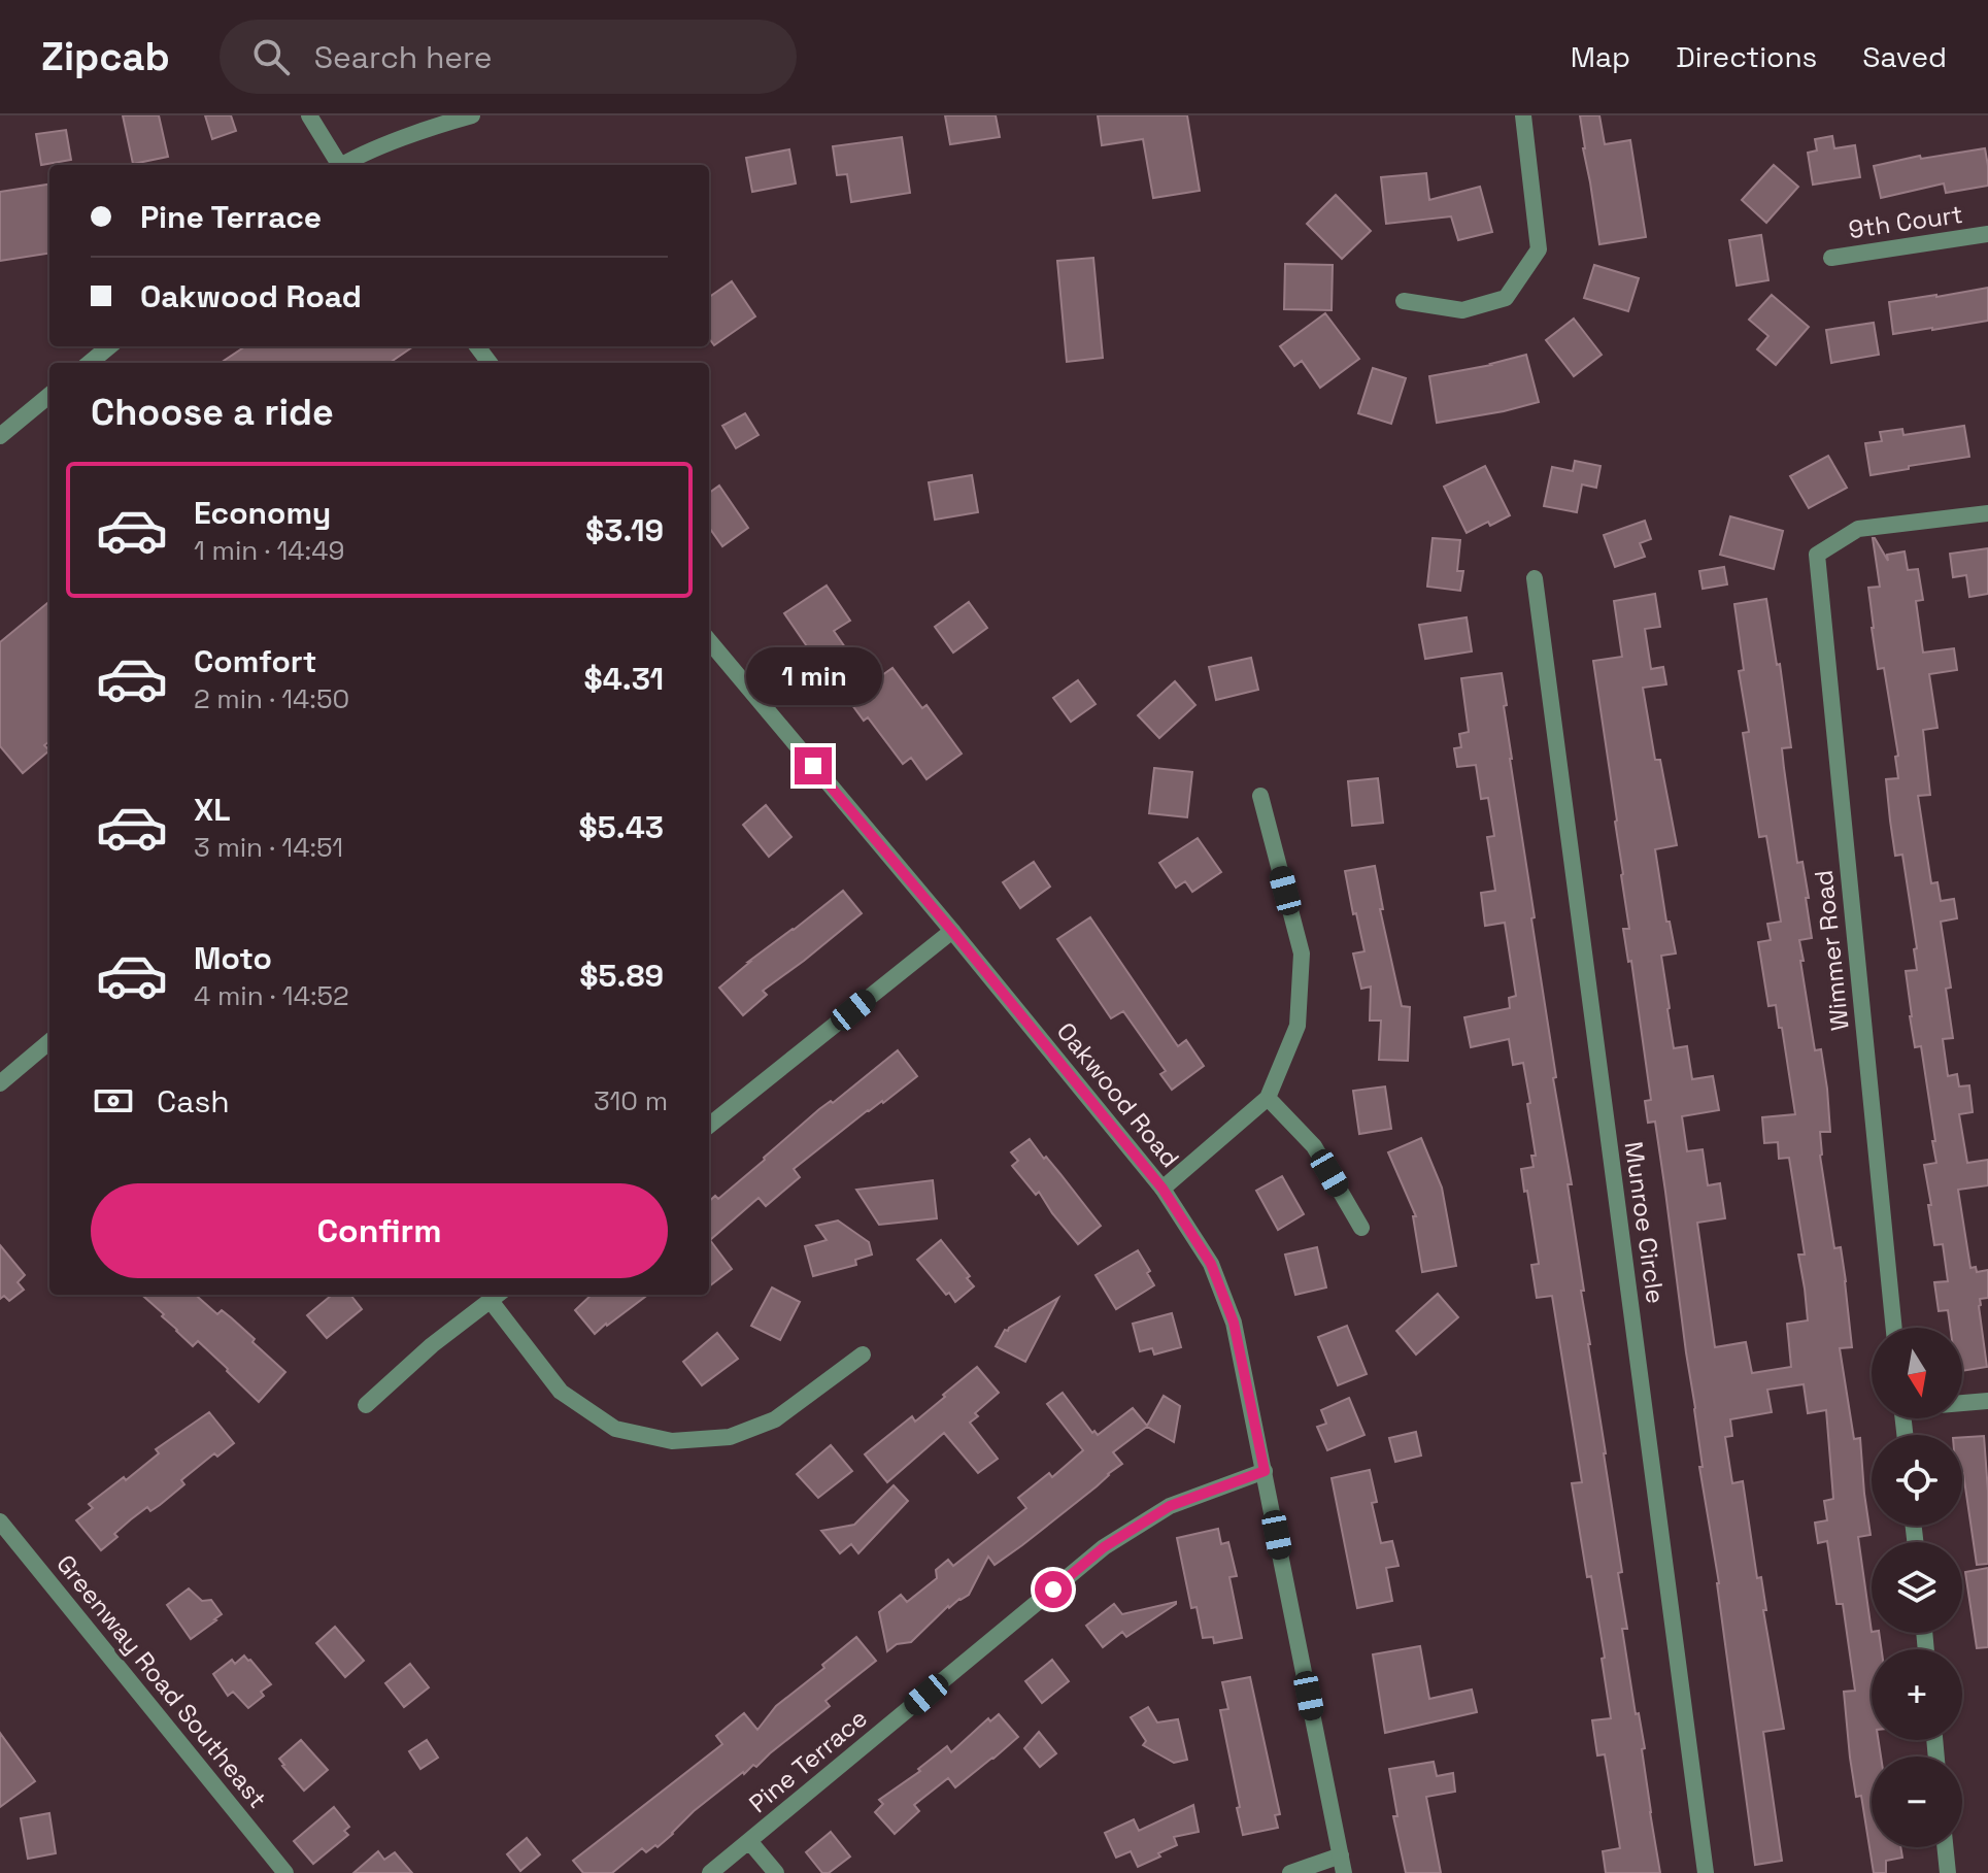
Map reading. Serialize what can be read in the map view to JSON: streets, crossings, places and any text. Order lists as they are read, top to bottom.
{
  "streets": {
    "street": [
      "9th Court",
      "Wimmer Road",
      "Oakwood Road",
      "Munroe Circle",
      "Greenway Road Southeast",
      "Pine Terrace"
    ]
  },
  "crossings": [
    ["Oakwood Road", "Pine Terrace"]
  ],
  "north": "bottom",
  "page": {
    "header": "Zipcab",
    "search": "Search here",
    "nav": ["Map", "Directions", "Saved"],
    "banner": ["Pine Terrace", "Oakwood Road"],
    "heading": "Choose a ride",
    "list": [
      {
        "name": "Economy",
        "note": "1 min · 14:49",
        "value": "$3.19"
      },
      {
        "name": "Comfort",
        "note": "2 min · 14:50",
        "value": "$4.31"
      },
      {
        "name": "XL",
        "note": "3 min · 14:51",
        "value": "$5.43"
      },
      {
        "name": "Moto",
        "note": "4 min · 14:52",
        "value": "$5.89"
      }
    ],
    "bubble": "1 min",
    "pay": ["Cash", "310 m"],
    "buttons": "Confirm",
    "map_buttons": ["+", "−"]
  }
}
